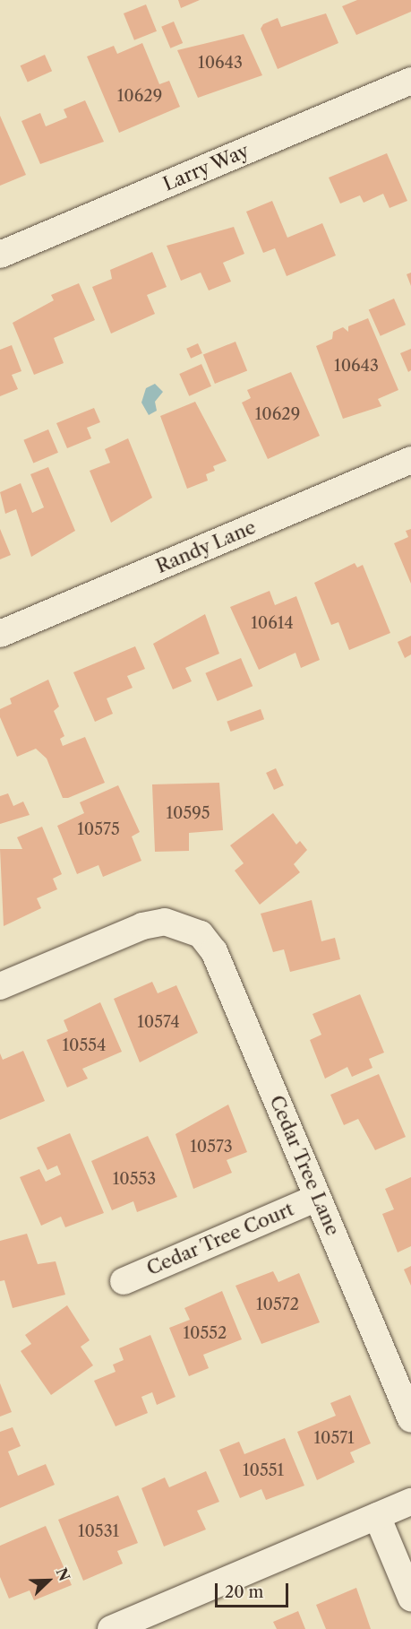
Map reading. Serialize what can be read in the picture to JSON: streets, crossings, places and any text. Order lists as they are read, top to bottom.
{
  "streets": {
    "street": [
      "Larry Way",
      "Randy Lane",
      "Cedar Tree Lane",
      "Cedar Tree Court"
    ]
  },
  "crossings": [
    ["Cedar Tree Lane", "Cedar Tree Court"]
  ],
  "house_numbers": [
    "10643",
    "10629",
    "10643",
    "10629",
    "10614",
    "10595",
    "10575",
    "10574",
    "10554",
    "10573",
    "10553",
    "10572",
    "10552",
    "10571",
    "10551",
    "10531"
  ],
  "scale_bar": "20 m",
  "north": "top right"
}
